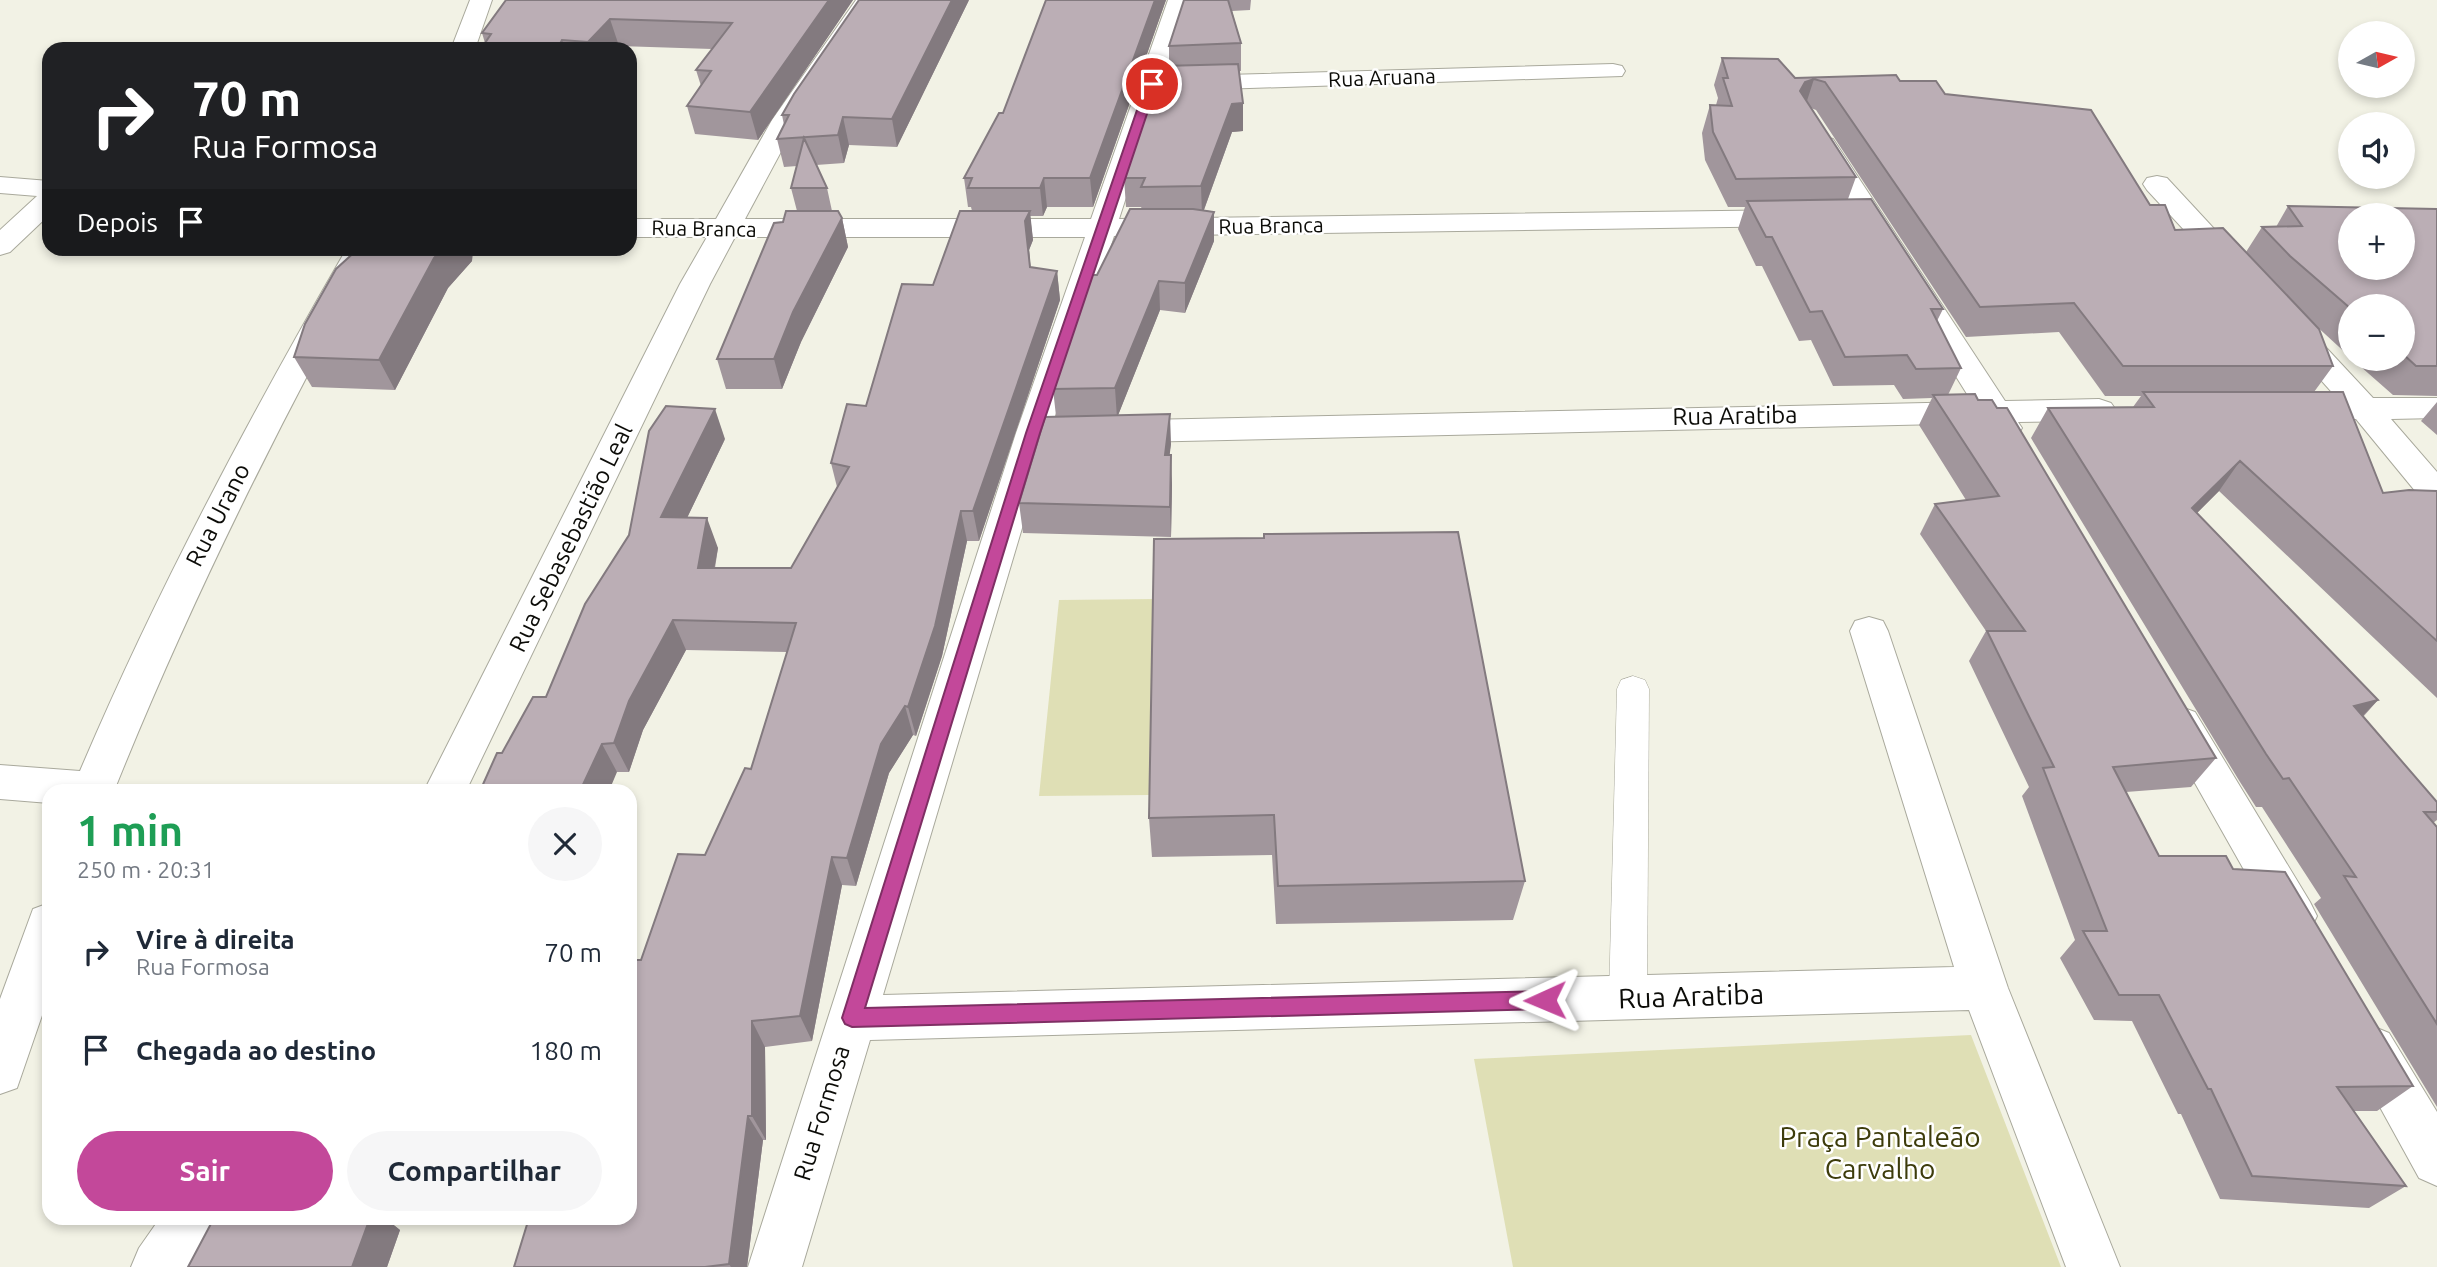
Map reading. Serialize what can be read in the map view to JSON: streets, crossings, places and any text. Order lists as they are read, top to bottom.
{
  "streets": {
    "street": [
      "Rua Aruana",
      "Rua Branca",
      "Rua Aratiba",
      "Rua Urano",
      "Rua Sebasebastião Leal",
      "Rua Formosa"
    ]
  },
  "crossings": [
    ["Rua Aruana", "Rua Formosa"],
    ["Rua Branca", "Rua Sebasebastião Leal"],
    ["Rua Branca", "Rua Formosa"],
    ["Rua Aratiba", "Rua Formosa"]
  ],
  "parks": ["Praça Pantaleão Carvalho"],
  "north": "right",
  "page": {
    "map_buttons": ["+", "−"],
    "turn": ["70 m", "Rua Formosa"],
    "then": "Depois",
    "heading": ["1 min", "250 m · 20:31"],
    "list": [
      {
        "name": "Vire à direita",
        "note": "Rua Formosa",
        "value": "70 m"
      },
      {
        "name": "Chegada ao destino",
        "value": "180 m"
      }
    ],
    "buttons": ["Sair", "Compartilhar"]
  }
}
